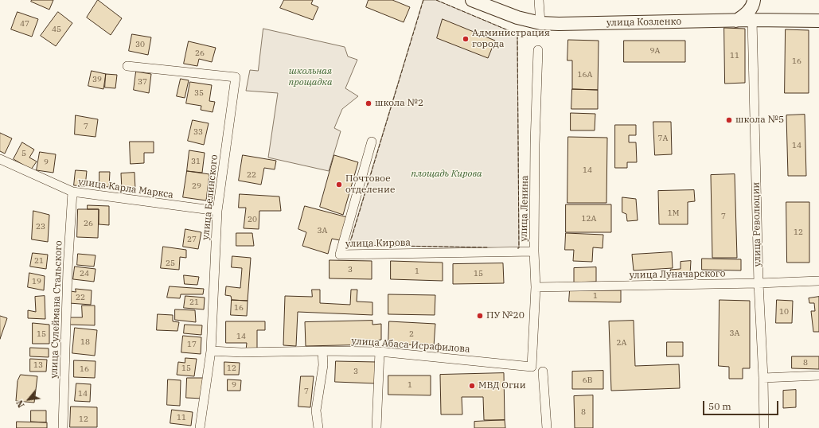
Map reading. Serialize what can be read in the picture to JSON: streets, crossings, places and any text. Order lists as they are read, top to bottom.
{
  "streets": {
    "street": [
      "улица Козленко",
      "улица Карла Маркса",
      "улица Белинского",
      "улица Ленина",
      "улица Революции",
      "улица Кирова",
      "улица Луначарского",
      "улица Сулеймана Стальского",
      "улица Абаса Исрафилова"
    ]
  },
  "crossings": [
    ["улица Козленко", "улица Революции"],
    ["улица Карла Маркса", "улица Белинского"],
    ["улица Карла Маркса", "улица Сулеймана Стальского"],
    ["улица Белинского", "улица Абаса Исрафилова"],
    ["улица Ленина", "улица Кирова"],
    ["улица Ленина", "улица Луначарского"],
    ["улица Ленина", "улица Абаса Исрафилова"],
    ["улица Революции", "улица Луначарского"]
  ],
  "parks": ["школьная прощадка", "площадь Кирова"],
  "places": [
    "Администрация города",
    "школа №2",
    "школа №5",
    "Почтовое отделение",
    "ПУ №20",
    "МВД Огни"
  ],
  "house_numbers": [
    "47",
    "45",
    "30",
    "9А",
    "26",
    "11",
    "16",
    "16А",
    "39",
    "37",
    "35",
    "7",
    "33",
    "7А",
    "14",
    "5",
    "31",
    "9",
    "14",
    "22",
    "29",
    "1М",
    "7",
    "12А",
    "20",
    "26",
    "23",
    "3А",
    "12",
    "27",
    "21",
    "25",
    "3",
    "1",
    "24",
    "15",
    "19",
    "1",
    "22",
    "21",
    "16",
    "10",
    "3А",
    "15",
    "2",
    "14",
    "18",
    "2А",
    "17",
    "8",
    "13",
    "15",
    "12",
    "16",
    "3",
    "6В",
    "9",
    "1",
    "7",
    "14",
    "8",
    "11",
    "12"
  ],
  "scale_bar": "50 m",
  "north": "bottom left"
}
